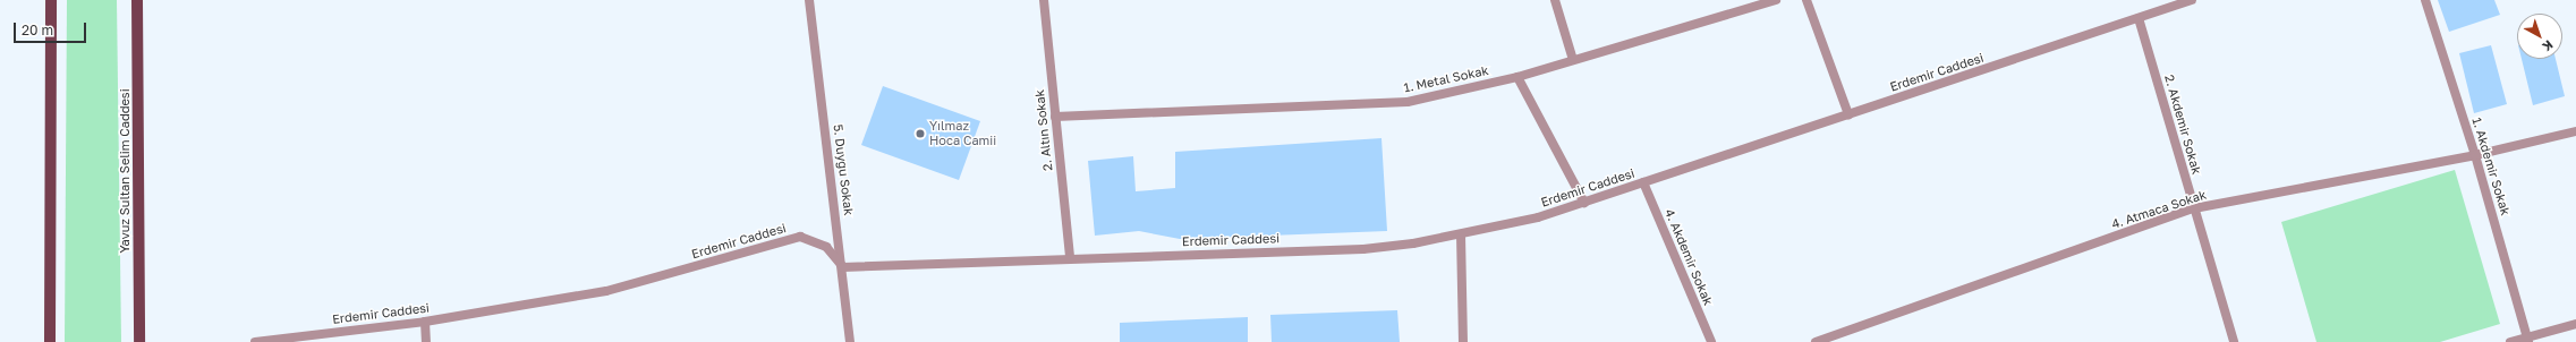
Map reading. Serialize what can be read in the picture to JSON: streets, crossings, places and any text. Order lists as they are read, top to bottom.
{
  "streets": {
    "main road": ["Yavuz Sultan Selim Caddesi"],
    "street": [
      "Erdemir Caddesi",
      "1. Metal Sokak",
      "2. Akdemir Sokak",
      "2. Altın Sokak",
      "1. Akdemir Sokak",
      "5. Duygu Sokak",
      "4. Atmaca Sokak",
      "4. Akdemir Sokak"
    ]
  },
  "crossings": [
    ["Erdemir Caddesi", "2. Akdemir Sokak"],
    ["Erdemir Caddesi", "2. Altın Sokak"],
    ["Erdemir Caddesi", "5. Duygu Sokak"],
    ["Erdemir Caddesi", "4. Akdemir Sokak"],
    ["1. Metal Sokak", "2. Altın Sokak"],
    ["2. Akdemir Sokak", "4. Atmaca Sokak"],
    ["1. Akdemir Sokak", "4. Atmaca Sokak"]
  ],
  "places": ["Yılmaz Hoca Camii"],
  "scale_bar": "20 m",
  "north": "bottom right"
}
